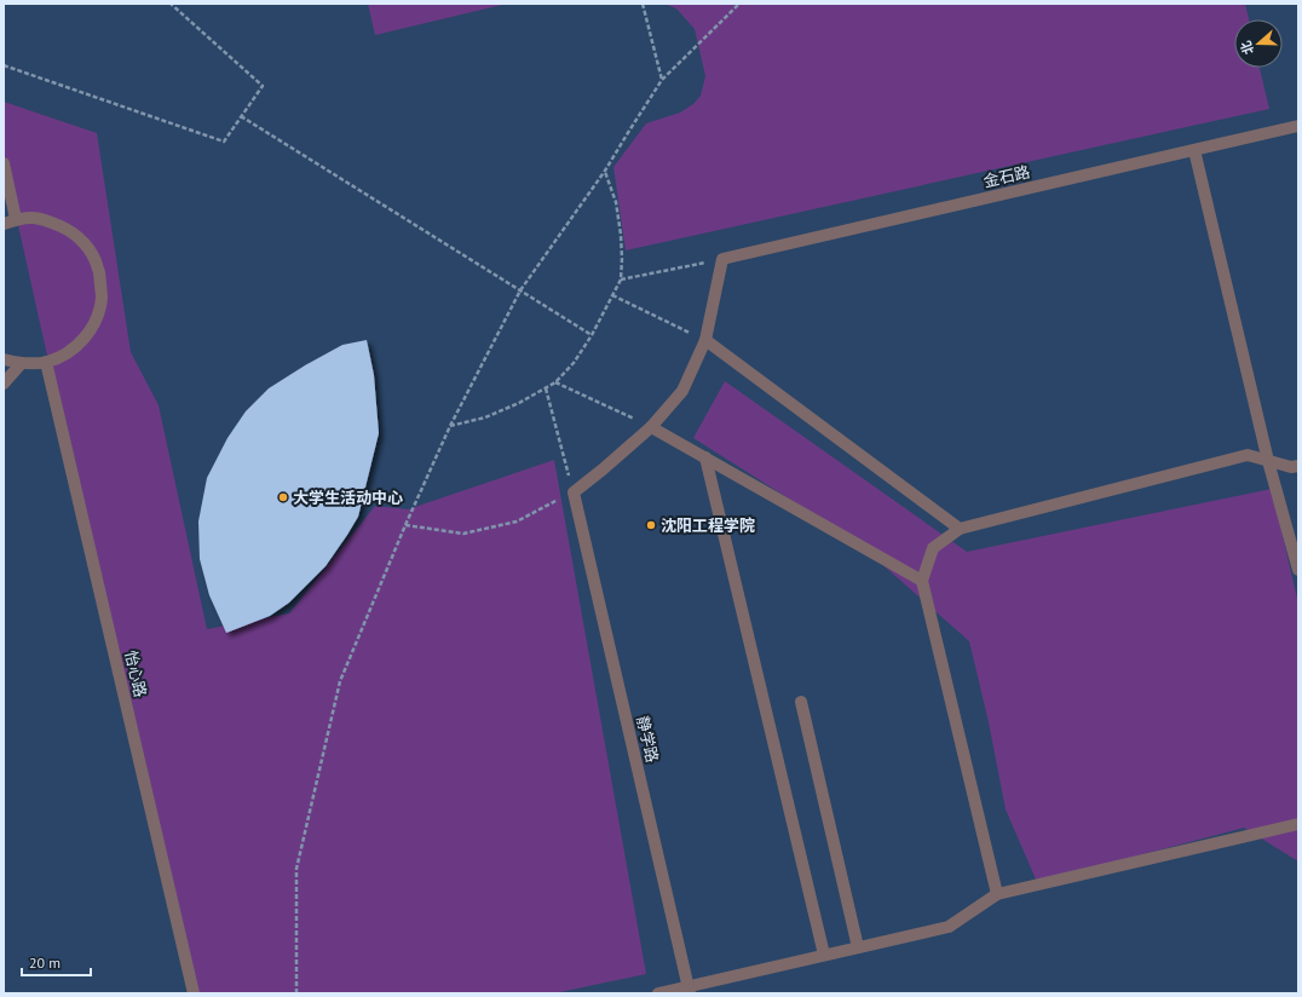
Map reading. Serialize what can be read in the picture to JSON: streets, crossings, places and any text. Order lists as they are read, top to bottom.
{
  "streets": {
    "street": ["金石路", "怡心路", "静学路"]
  },
  "places": ["大学生活动中心", "沈阳工程学院"],
  "scale_bar": "20 m",
  "north": "left"
}
